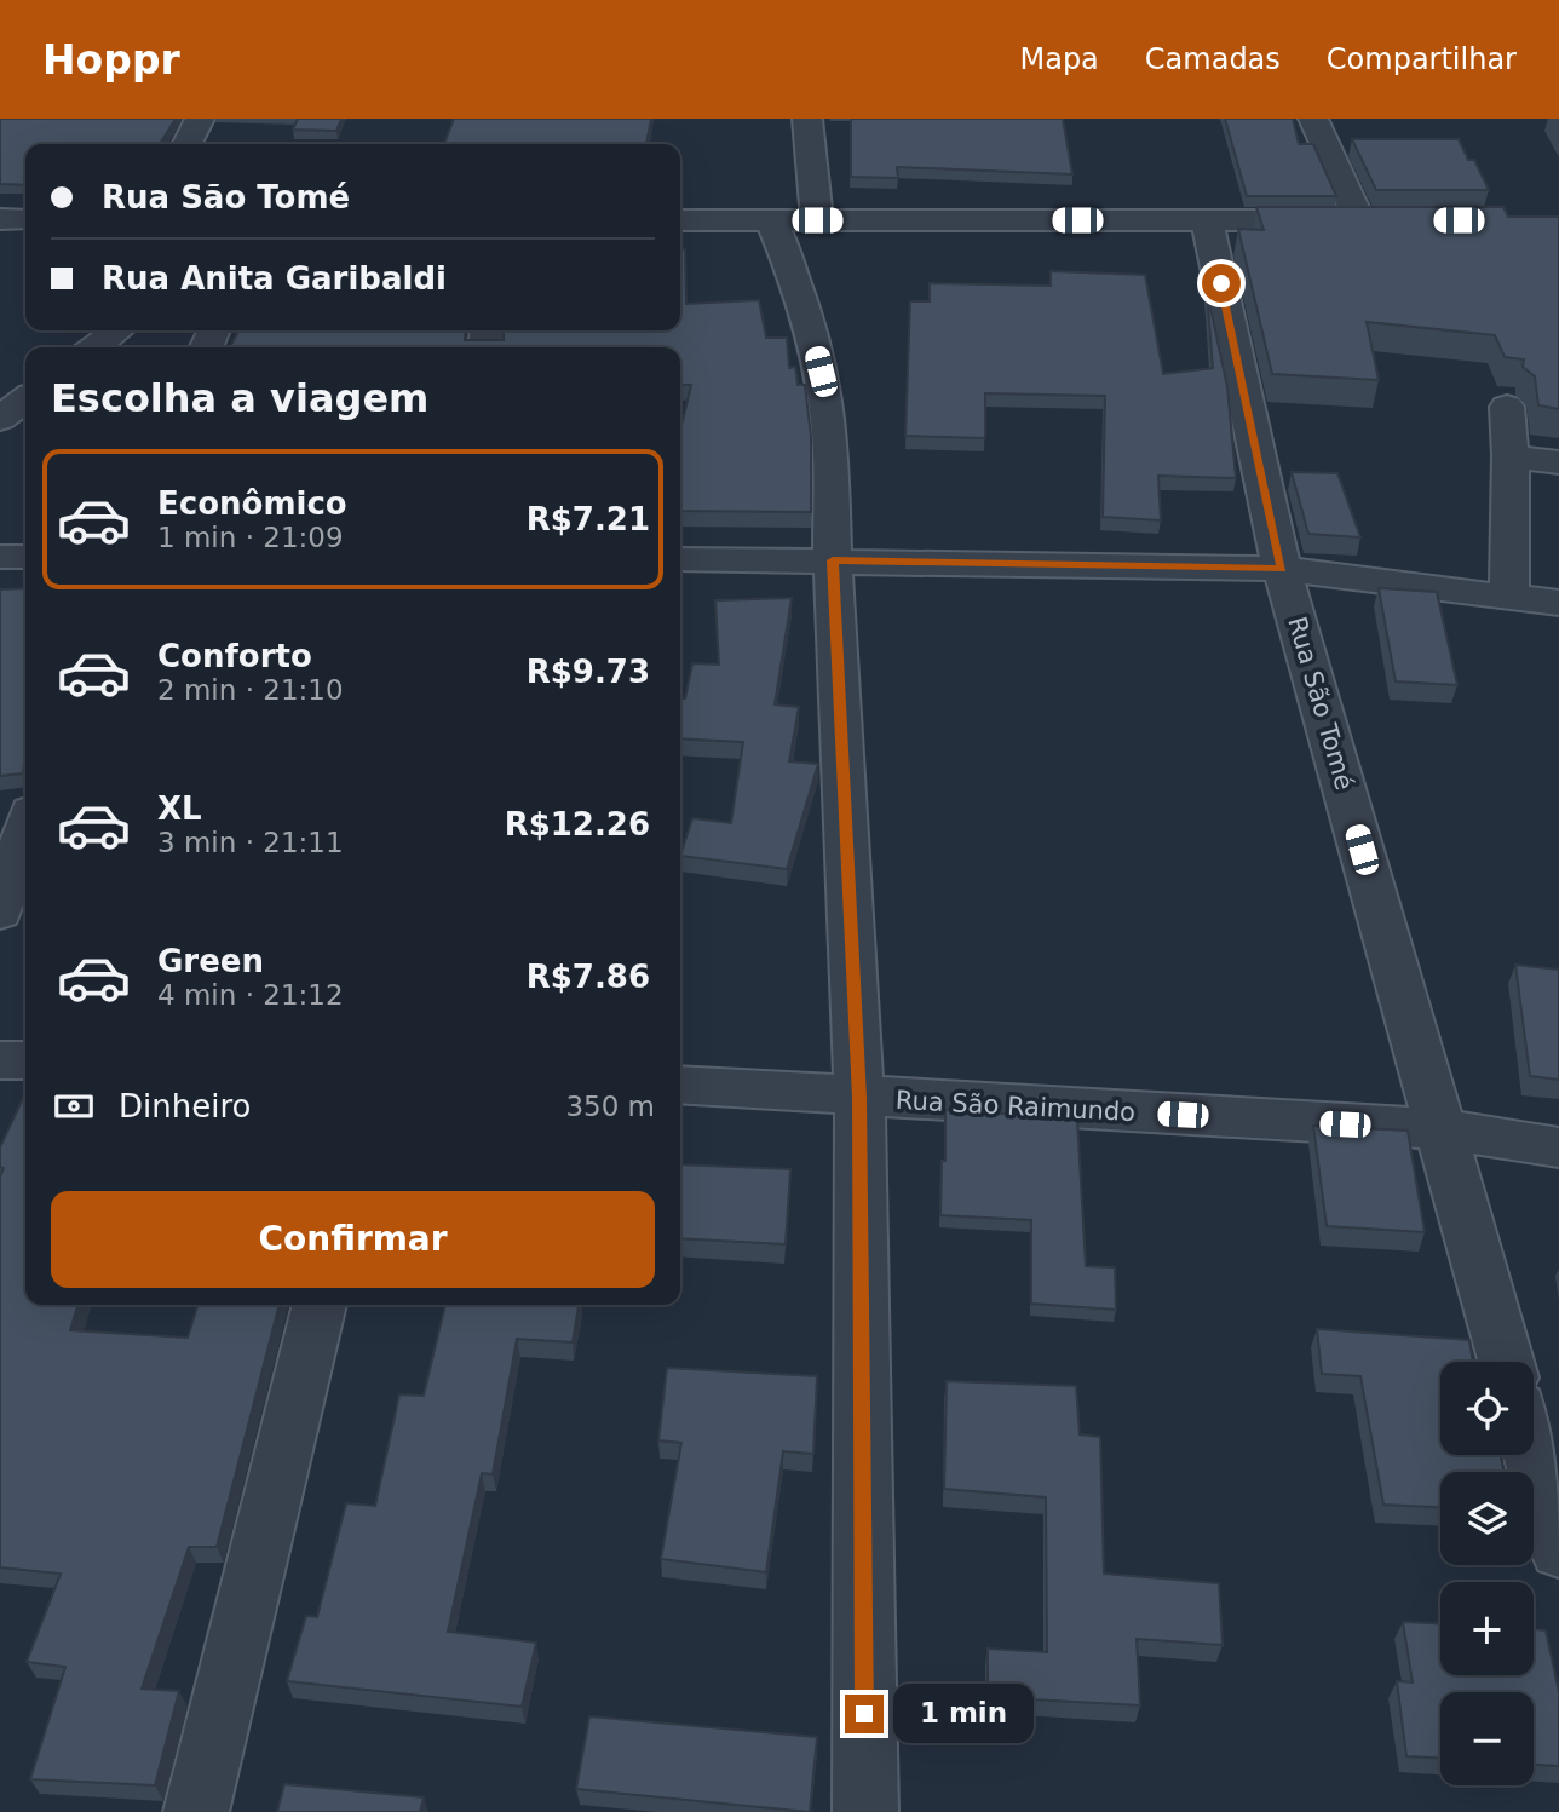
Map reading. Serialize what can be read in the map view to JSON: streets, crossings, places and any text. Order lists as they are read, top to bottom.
{
  "streets": {
    "street": ["Rua São Tomé", "Rua São Raimundo"]
  },
  "crossings": [
    ["Rua São Tomé", "Rua São Raimundo"]
  ],
  "page": {
    "header": "Hoppr",
    "nav": ["Mapa", "Camadas", "Compartilhar"],
    "banner": ["Rua São Tomé", "Rua Anita Garibaldi"],
    "heading": "Escolha a viagem",
    "list": [
      {
        "name": "Econômico",
        "note": "1 min · 21:09",
        "value": "R$7.21"
      },
      {
        "name": "Conforto",
        "note": "2 min · 21:10",
        "value": "R$9.73"
      },
      {
        "name": "XL",
        "note": "3 min · 21:11",
        "value": "R$12.26"
      },
      {
        "name": "Green",
        "note": "4 min · 21:12",
        "value": "R$7.86"
      }
    ],
    "pay": ["Dinheiro", "350 m"],
    "buttons": "Confirmar",
    "map_buttons": ["+", "−"],
    "bubble": "1 min"
  }
}
